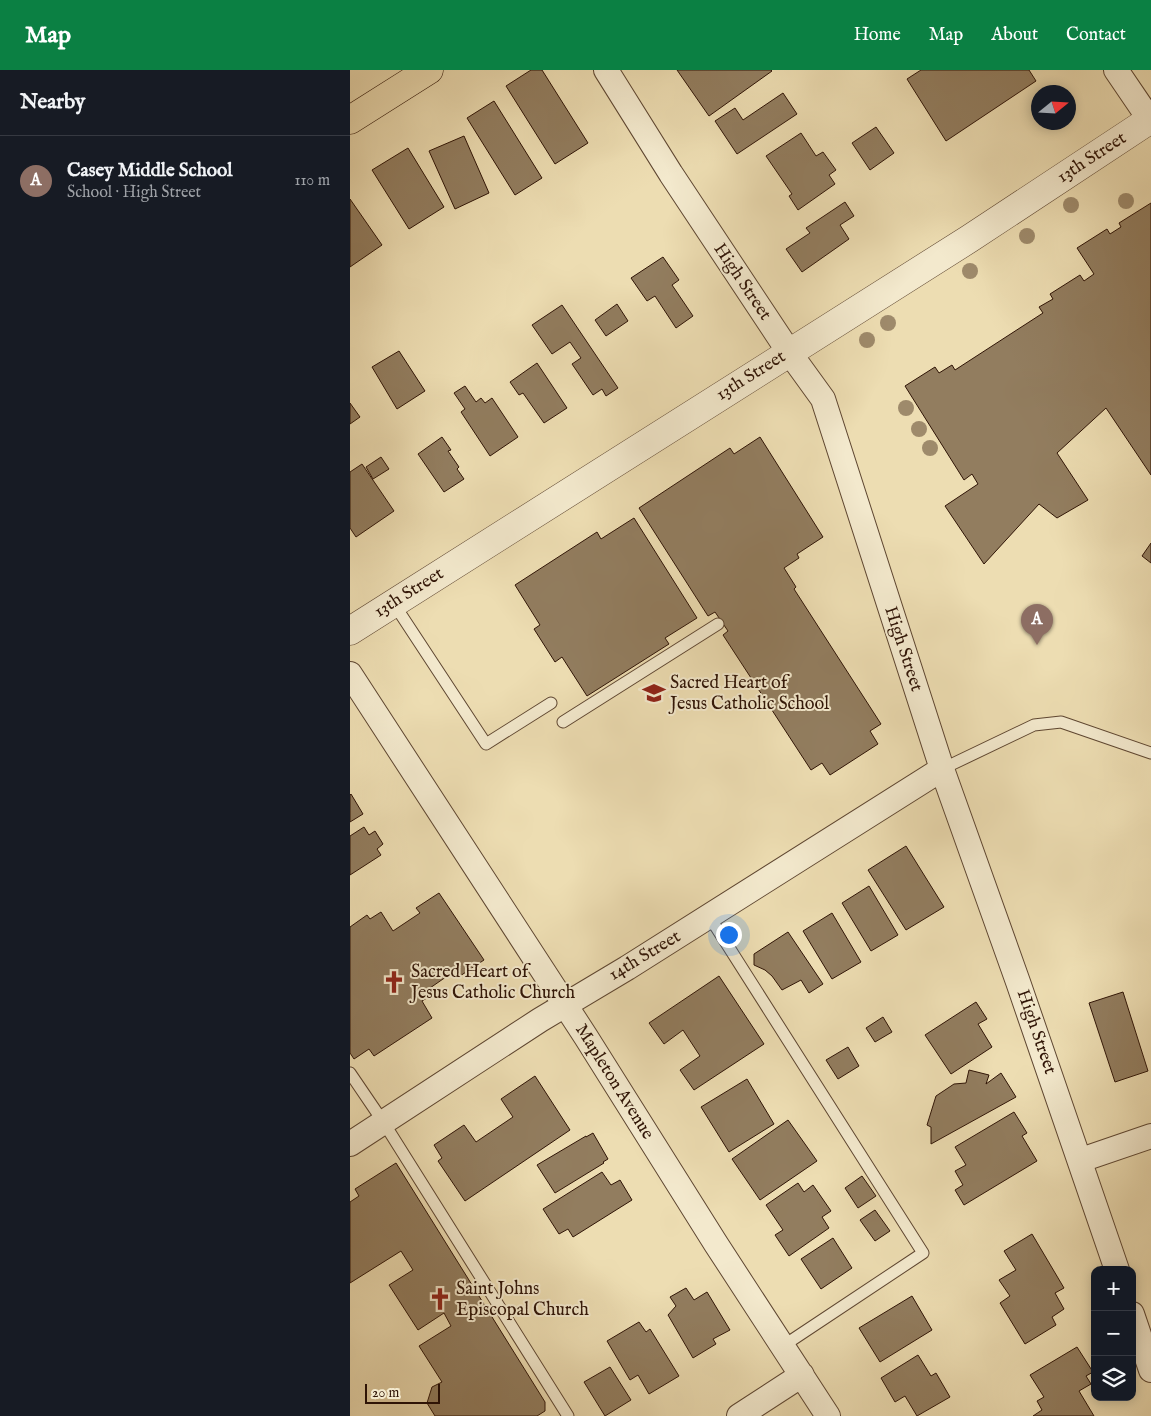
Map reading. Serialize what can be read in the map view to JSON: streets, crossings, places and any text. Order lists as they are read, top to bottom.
{
  "streets": {
    "street": [
      "13th Street",
      "High Street",
      "14th Street",
      "Mapleton Avenue"
    ]
  },
  "crossings": [
    ["13th Street", "High Street"],
    ["High Street", "14th Street"],
    ["14th Street", "Mapleton Avenue"]
  ],
  "places": {
    "school or university": ["Sacred Heart of Jesus Catholic School"],
    "church": ["Sacred Heart of Jesus Catholic Church", "Saint Johns Episcopal Church"]
  },
  "scale_bar": "20 m",
  "north": "right",
  "page": {
    "header": "Map",
    "nav": [
      "Home",
      "Map",
      "About",
      "Contact"
    ],
    "heading": "Nearby",
    "list": [
      {
        "mark": "A",
        "name": "Casey Middle School",
        "note": "School · High Street",
        "value": "110 m"
      }
    ],
    "pins": "A",
    "map_buttons": ["+", "−"],
    "scale": "20 m"
  }
}
